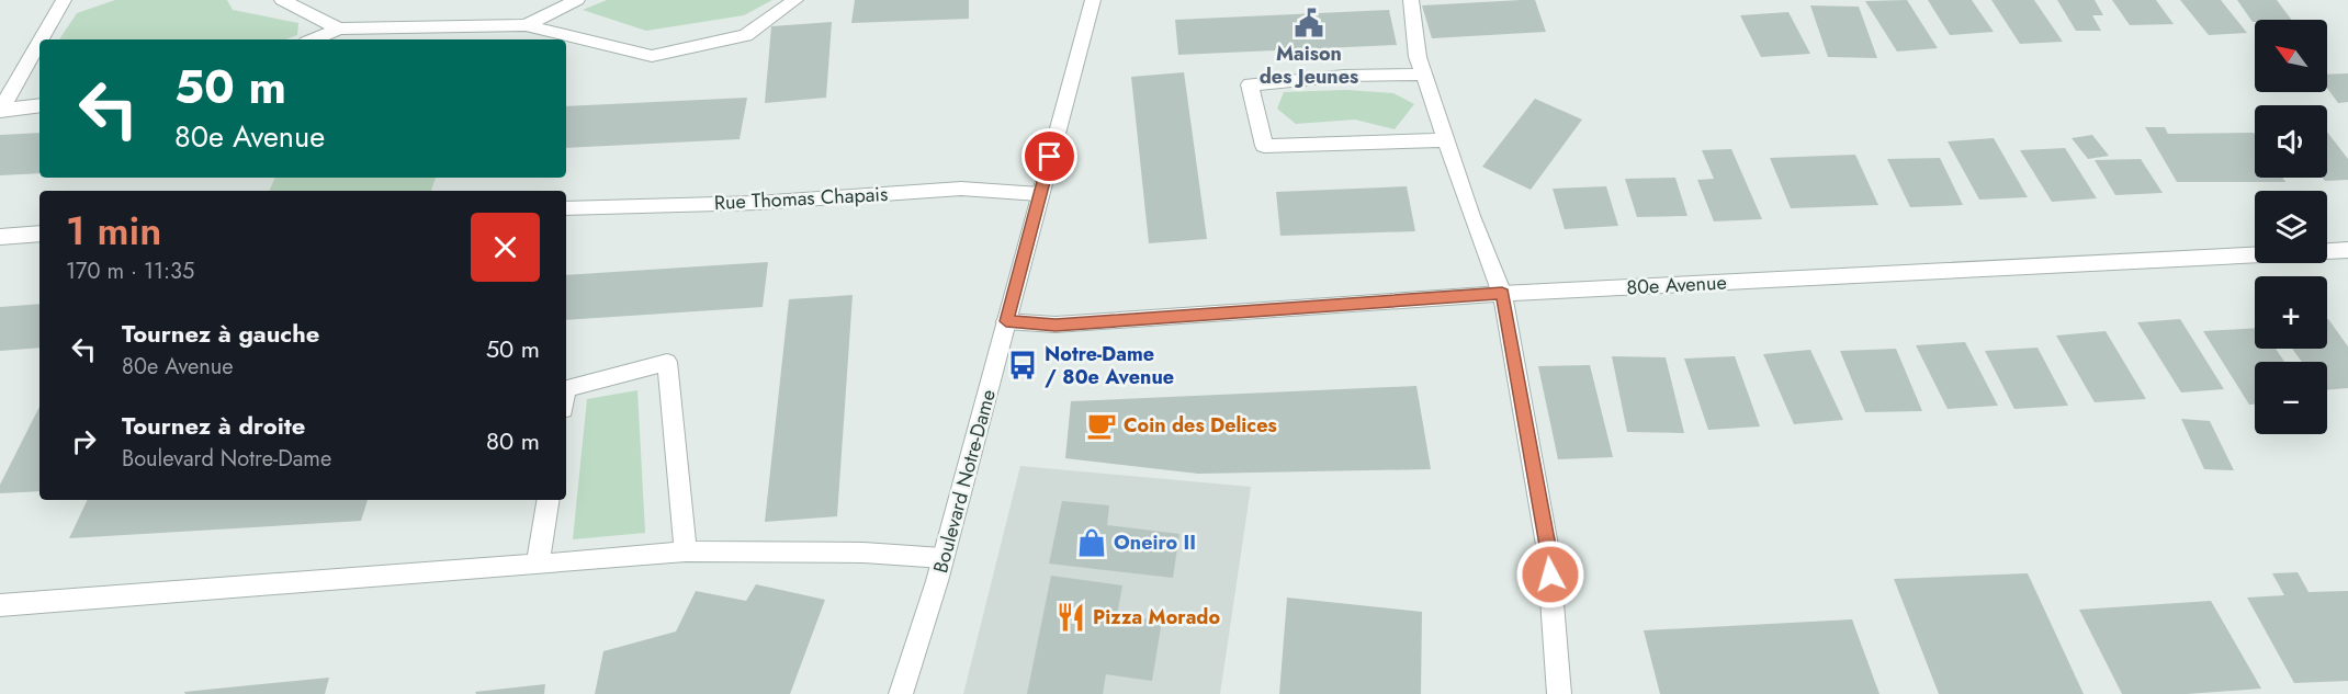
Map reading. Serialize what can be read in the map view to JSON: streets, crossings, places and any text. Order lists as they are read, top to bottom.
{
  "streets": {
    "street": ["Rue Thomas Chapais", "80e Avenue", "Boulevard Notre-Dame"]
  },
  "crossings": [
    ["Rue Thomas Chapais", "Boulevard Notre-Dame"],
    ["80e Avenue", "Boulevard Notre-Dame"]
  ],
  "places": {
    "public building": ["Maison des Jeunes"],
    "bus stop": ["Notre-Dame / 80e Avenue"],
    "cafe": ["Coin des Delices"],
    "shop": ["Oneiro II"],
    "restaurant": ["Pizza Morado"]
  },
  "north": "top left",
  "page": {
    "map_buttons": ["+", "−"],
    "turn": ["50 m", "80e Avenue"],
    "heading": ["1 min", "170 m · 11:35"],
    "list": [
      {
        "name": "Tournez à gauche",
        "note": "80e Avenue",
        "value": "50 m"
      },
      {
        "name": "Tournez à droite",
        "note": "Boulevard Notre-Dame",
        "value": "80 m"
      }
    ]
  }
}
